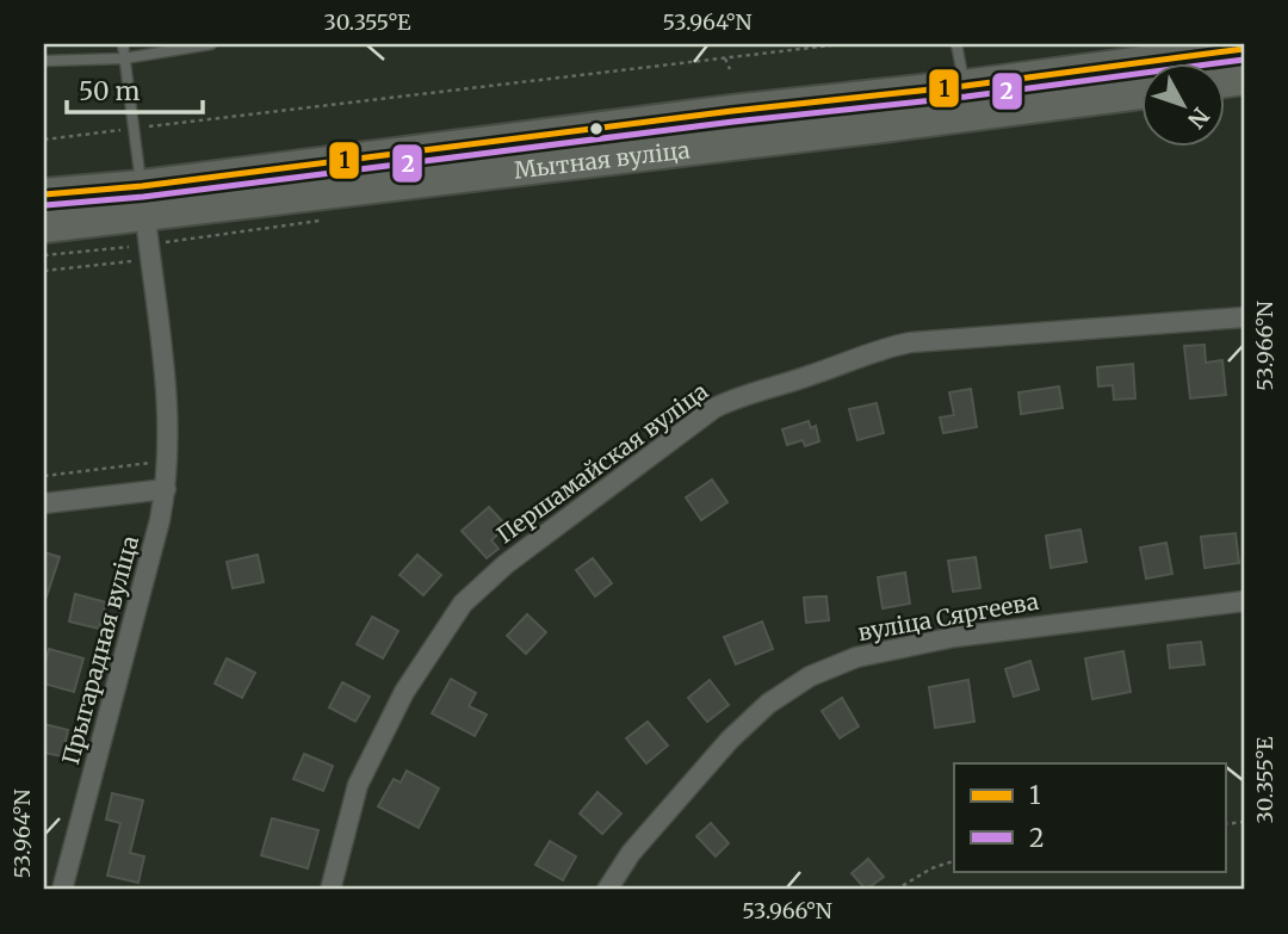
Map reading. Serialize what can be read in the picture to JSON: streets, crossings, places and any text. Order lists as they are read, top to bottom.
{
  "streets": {
    "main road": ["Мытная вуліца"],
    "street": ["Першамайская вуліца", "вуліца Сяргеева", "Прыгарадная вуліца"]
  },
  "crossings": [
    ["Мытная вуліца", "Прыгарадная вуліца"]
  ],
  "lines": ["transit line 1", "transit line 2"],
  "legend": ["1", "2"],
  "scale_bar": "50 m",
  "north": "bottom right",
  "coordinates": ["30.355°E", "53.964°N", "53.966°N"]
}
